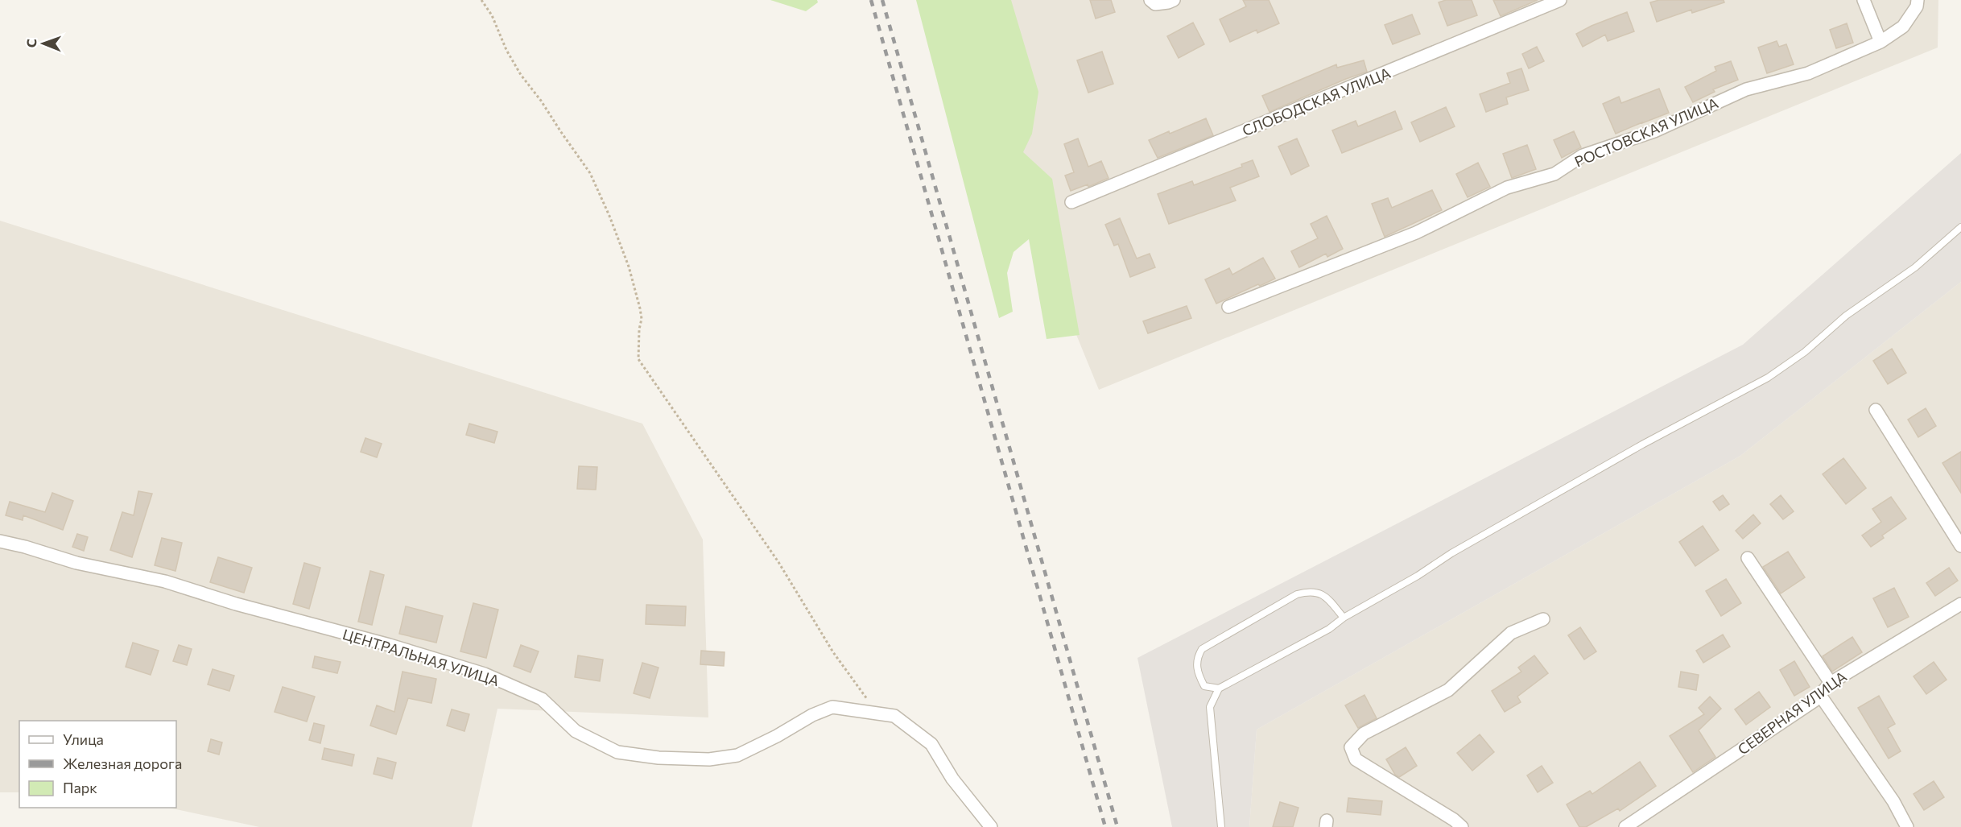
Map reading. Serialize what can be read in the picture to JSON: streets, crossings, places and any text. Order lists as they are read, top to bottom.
{
  "streets": {
    "street": [
      "СЛОБОДСКАЯ УЛИЦА",
      "РОСТОВСКАЯ УЛИЦА",
      "ЦЕНТРАЛЬНАЯ УЛИЦА",
      "СЕВЕРНАЯ УЛИЦА"
    ]
  },
  "legend": ["Улица", "Железная дорога", "Парк"],
  "north": "left"
}
